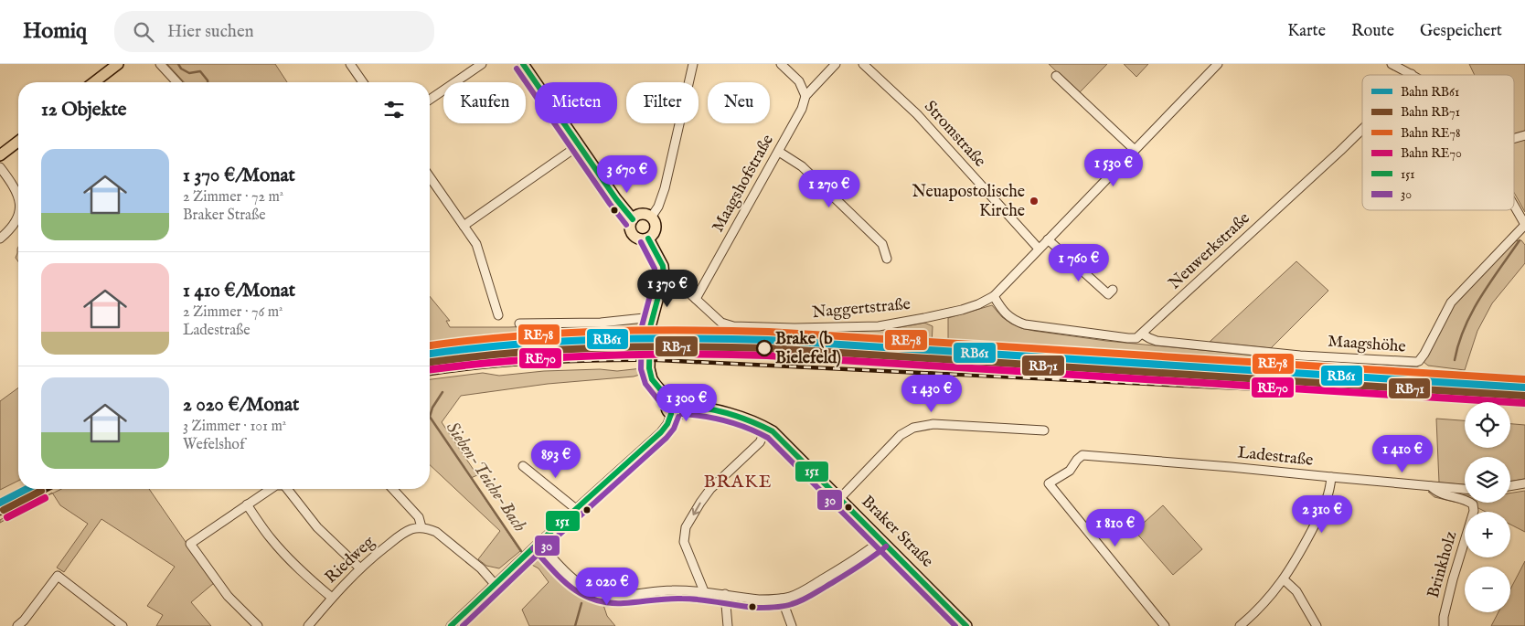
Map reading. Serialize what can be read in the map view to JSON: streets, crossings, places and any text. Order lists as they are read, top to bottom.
{
  "streets": {
    "main road": ["Braker Straße"],
    "street": [
      "Stromstraße",
      "Maagshofstraße",
      "Neuwerkstraße",
      "Naggertstraße",
      "Maagshöhe",
      "Ladestraße",
      "Riedweg",
      "Brinkholz"
    ]
  },
  "crossings": [
    ["Stromstraße", "Naggertstraße"],
    ["Maagshofstraße", "Naggertstraße"],
    ["Neuwerkstraße", "Maagshöhe"],
    ["Ladestraße", "Brinkholz"]
  ],
  "districts": ["BRAKE"],
  "water": ["Sieben-Teiche-Bach"],
  "places": ["Neuapostolische Kirche", "Brake (b Bielefeld)"],
  "lines": [
    "transit line 151",
    "transit line 30",
    "rail line RE78",
    "rail line RB61",
    "rail line RB71",
    "rail line RE70"
  ],
  "legend": [
    "Bahn RB61",
    "Bahn RB71",
    "Bahn RE78",
    "Bahn RE70",
    "151",
    "30"
  ],
  "page": {
    "header": "Homiq",
    "search": "Hier suchen",
    "nav": ["Karte", "Route", "Gespeichert"],
    "chip": [
      "Kaufen",
      "Mieten",
      "Filter",
      "Neu"
    ],
    "heading": "12 Objekte",
    "list": [
      {
        "name": "1 370 €/Monat",
        "note": "2 Zimmer · 72 m² · Braker Straße"
      },
      {
        "name": "1 410 €/Monat",
        "note": "2 Zimmer · 76 m² · Ladestraße"
      },
      {
        "name": "2 020 €/Monat",
        "note": "3 Zimmer · 101 m² · Wefelshof"
      }
    ],
    "price": [
      "1 530 €",
      "3 670 €",
      "1 270 €",
      "1 760 €",
      "1 370 €",
      "1 430 €",
      "1 300 €",
      "1 410 €",
      "893 €",
      "2 310 €",
      "1 810 €",
      "2 020 €"
    ],
    "map_buttons": ["+", "−"]
  }
}
